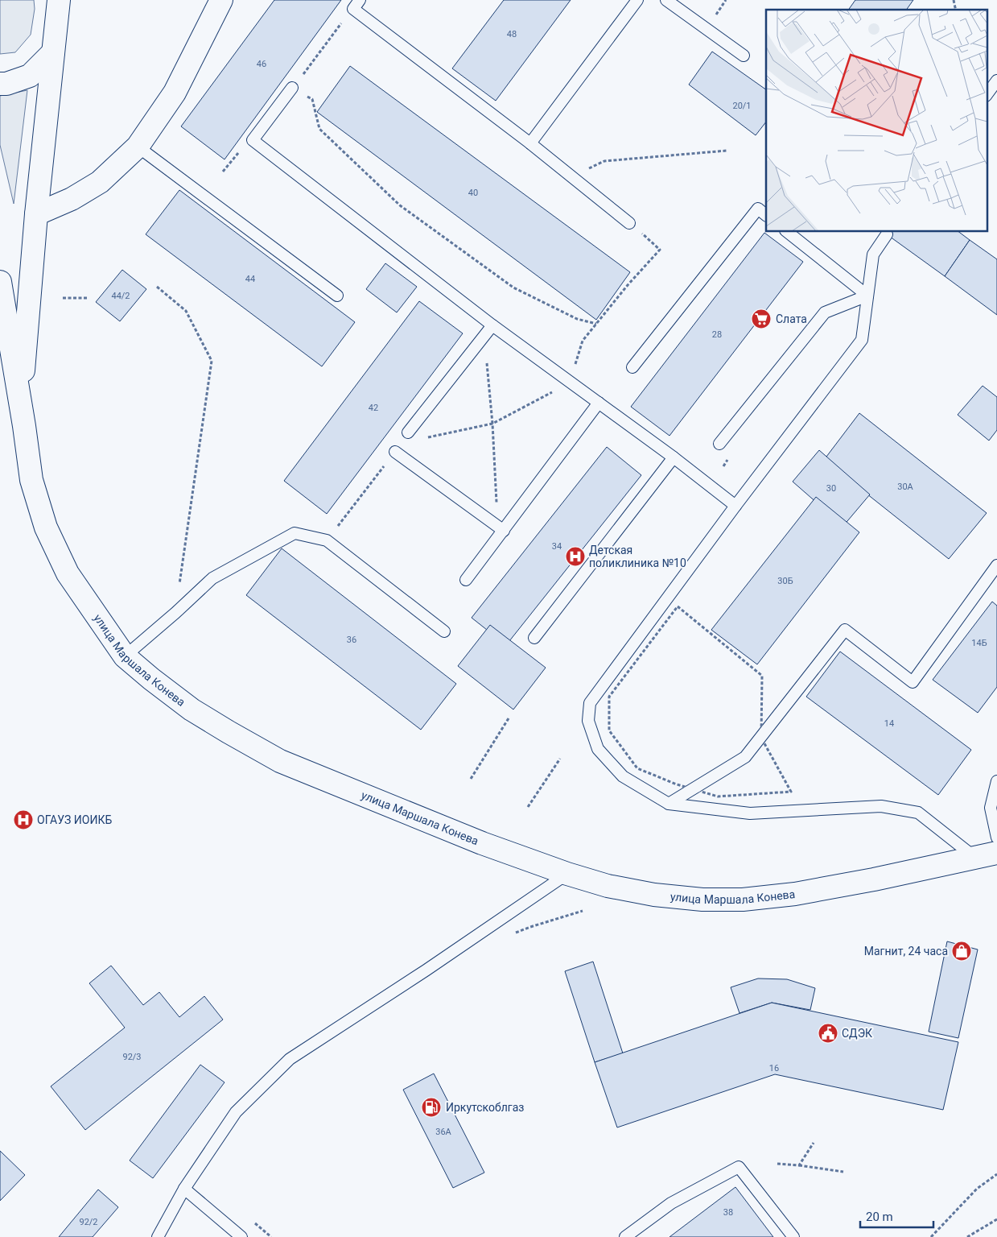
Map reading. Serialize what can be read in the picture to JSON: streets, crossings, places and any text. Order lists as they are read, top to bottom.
{
  "streets": {
    "main road": ["улица Маршала Конева"]
  },
  "places": {
    "supermarket": ["Слата"],
    "hospital": ["Детская поликлиника №10", "ОГАУЗ ИОИКБ"],
    "shop": ["Магнит, 24 часа"],
    "public building": ["СДЭК"],
    "fuel station": ["Иркутскоблгаз"]
  },
  "house_numbers": [
    "48",
    "46",
    "20/1",
    "40",
    "44",
    "44/2",
    "28",
    "42",
    "30А",
    "30",
    "34",
    "30Б",
    "36",
    "14Б",
    "14",
    "92/3",
    "16",
    "36А",
    "38",
    "92/2"
  ],
  "scale_bar": "20 m"
}
